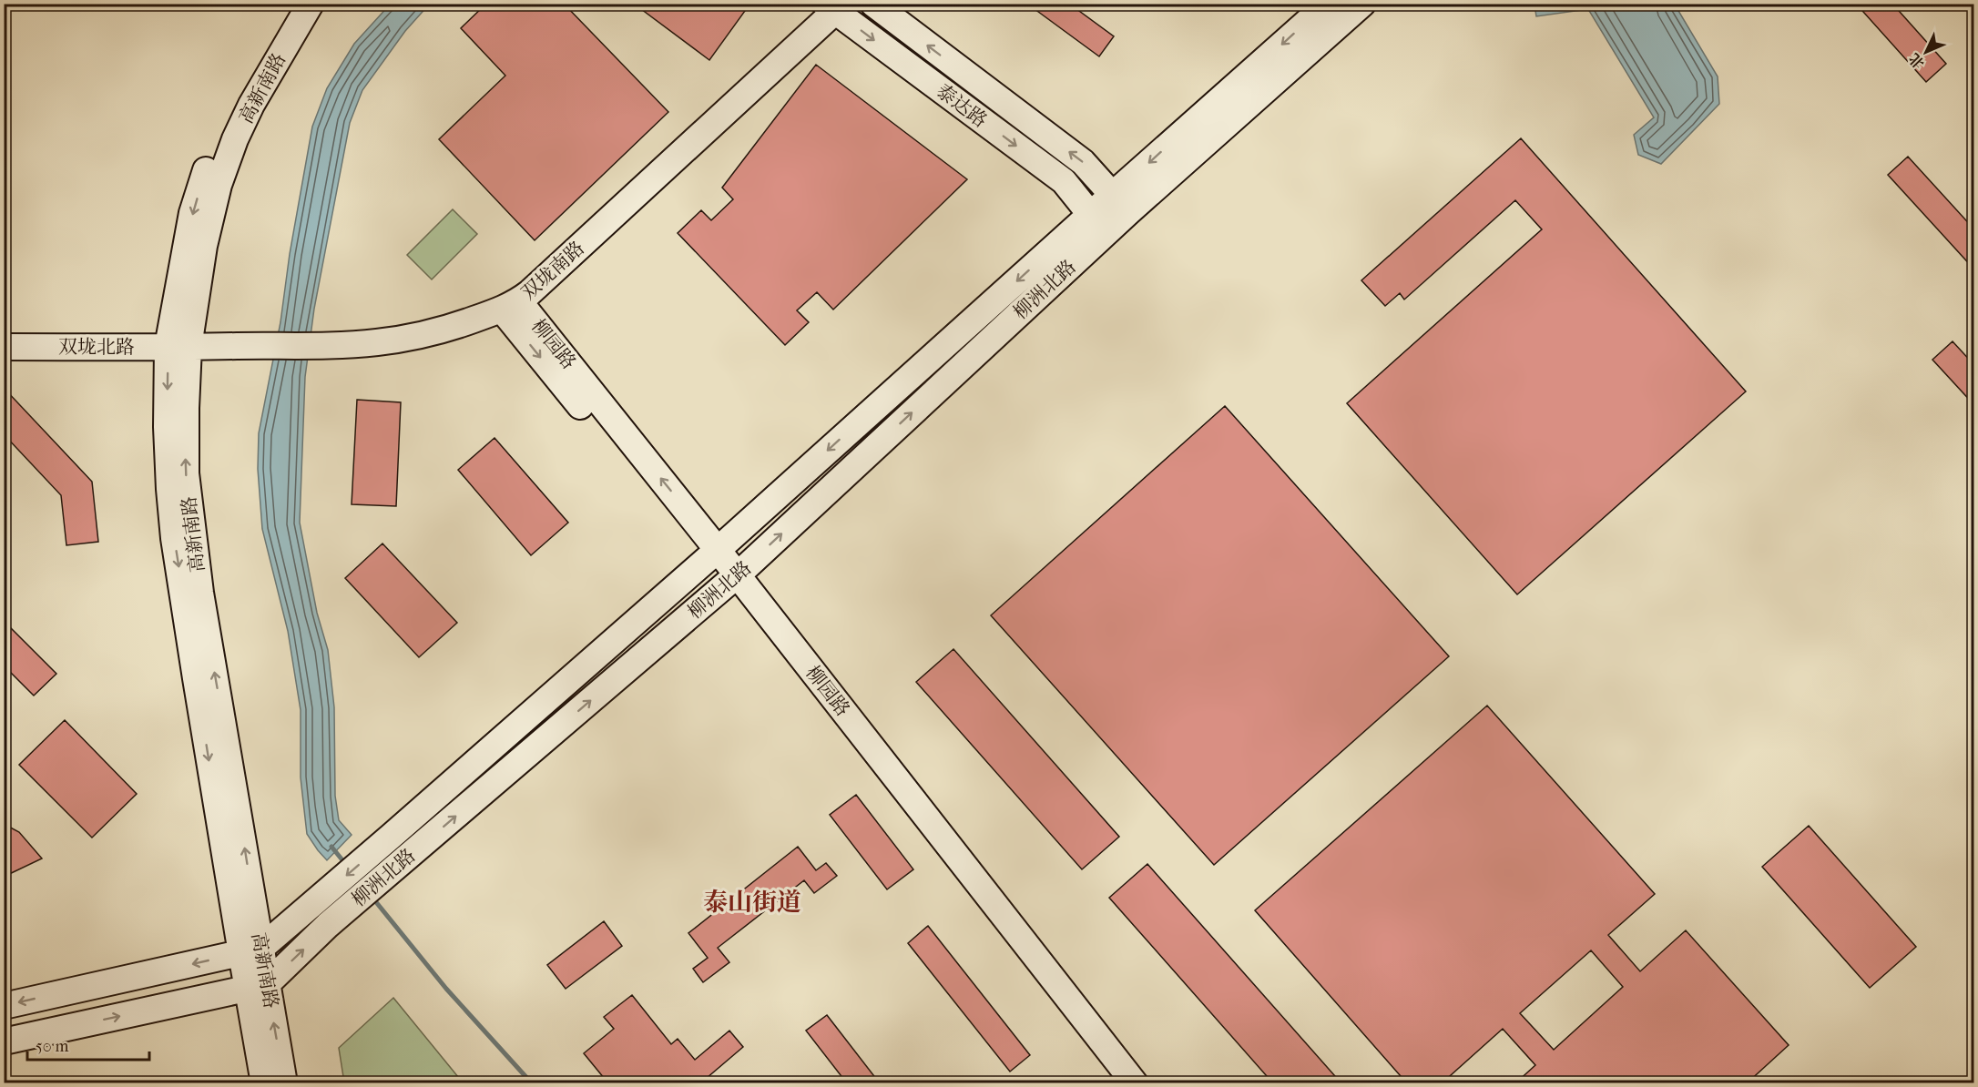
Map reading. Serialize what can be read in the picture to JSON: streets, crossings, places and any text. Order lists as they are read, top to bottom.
{
  "streets": {
    "main road": [
      "高新南路",
      "泰达路",
      "双垅南路",
      "柳洲北路",
      "柳园路",
      "双垅北路"
    ]
  },
  "crossings": [
    ["高新南路", "双垅南路"],
    ["高新南路", "柳洲北路"],
    ["高新南路", "双垅北路"],
    ["泰达路", "双垅南路"],
    ["泰达路", "柳洲北路"],
    ["双垅南路", "柳园路"],
    ["双垅南路", "双垅北路"],
    ["柳洲北路", "柳园路"]
  ],
  "districts": ["泰山街道"],
  "scale_bar": "50 m",
  "north": "bottom left"
}
